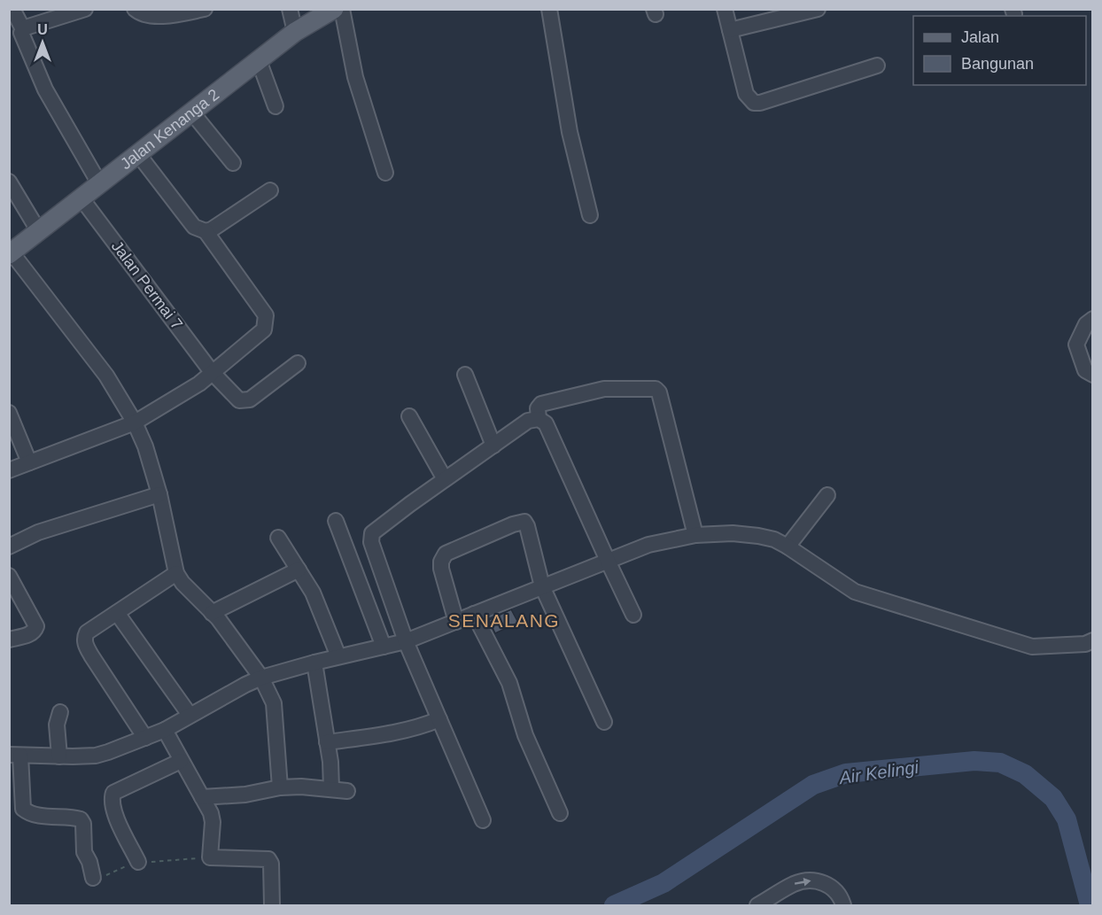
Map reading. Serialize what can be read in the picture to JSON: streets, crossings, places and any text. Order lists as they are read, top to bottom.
{
  "streets": {
    "main road": ["Jalan Kenanga 2"],
    "street": ["Jalan Permai 7"]
  },
  "crossings": [
    ["Jalan Kenanga 2", "Jalan Permai 7"]
  ],
  "districts": ["SENALANG"],
  "water": ["Air Kelingi"],
  "legend": ["Jalan", "Bangunan"],
  "north": "top"
}
